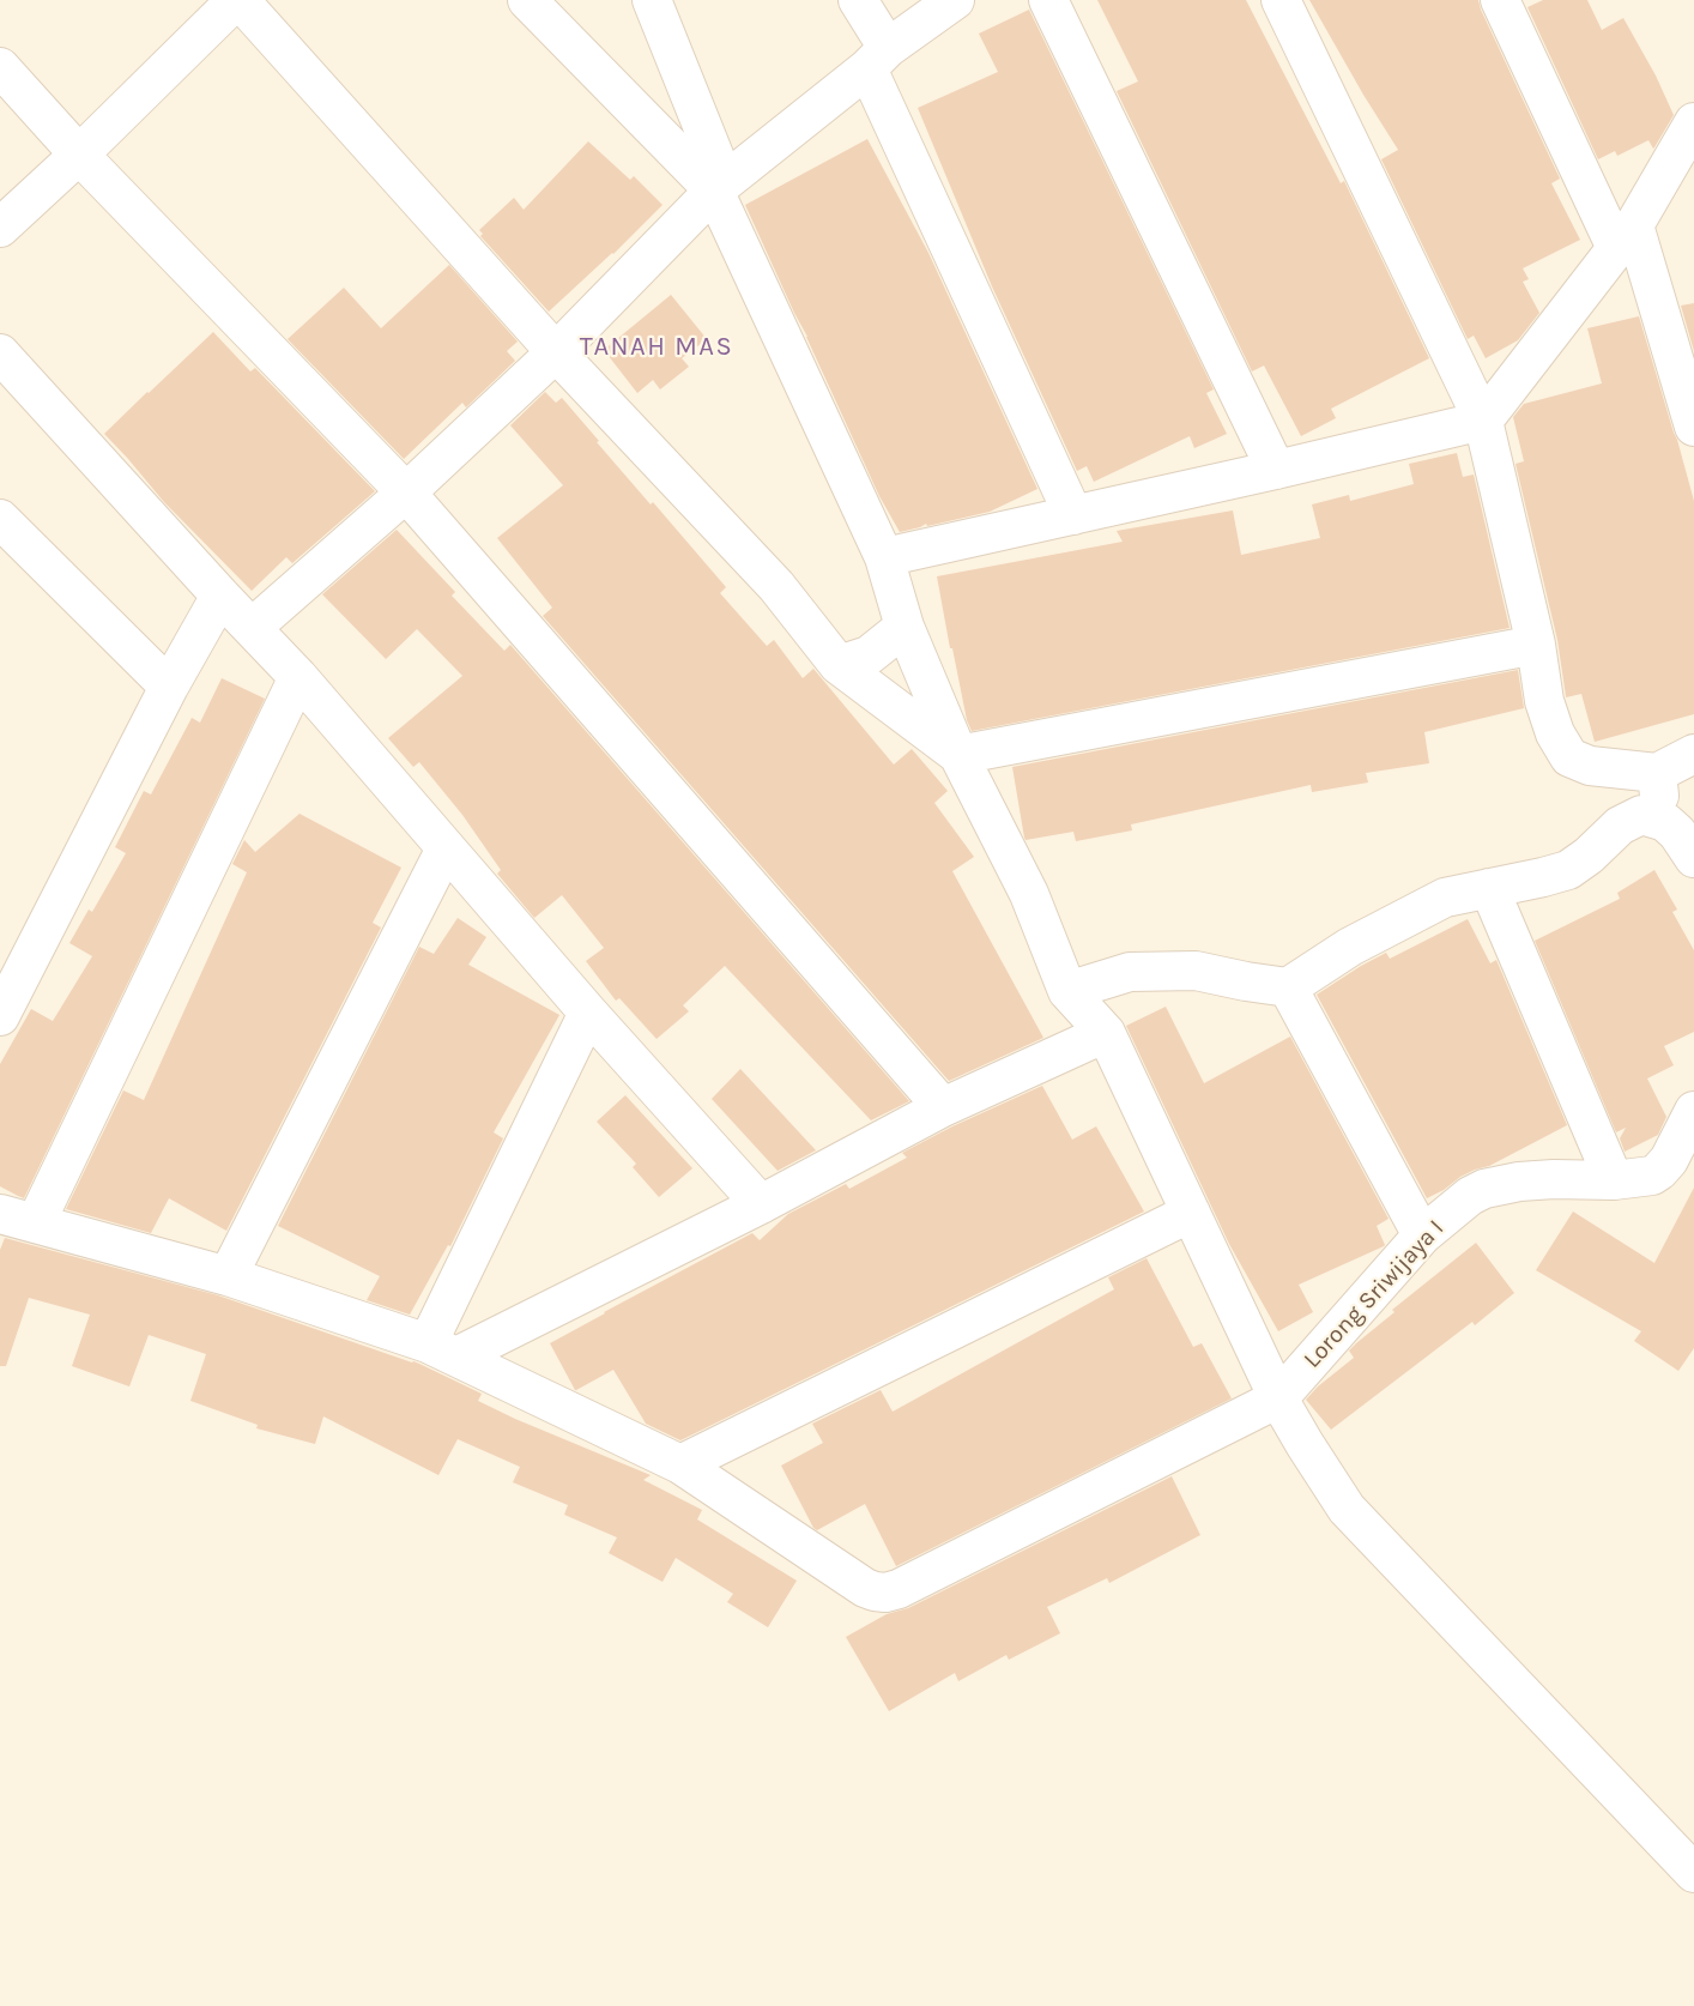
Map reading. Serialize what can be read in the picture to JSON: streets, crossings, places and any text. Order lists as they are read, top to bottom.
{
  "streets": {
    "street": ["Lorong Sriwijaya I"]
  },
  "districts": ["TANAH MAS"]
}
